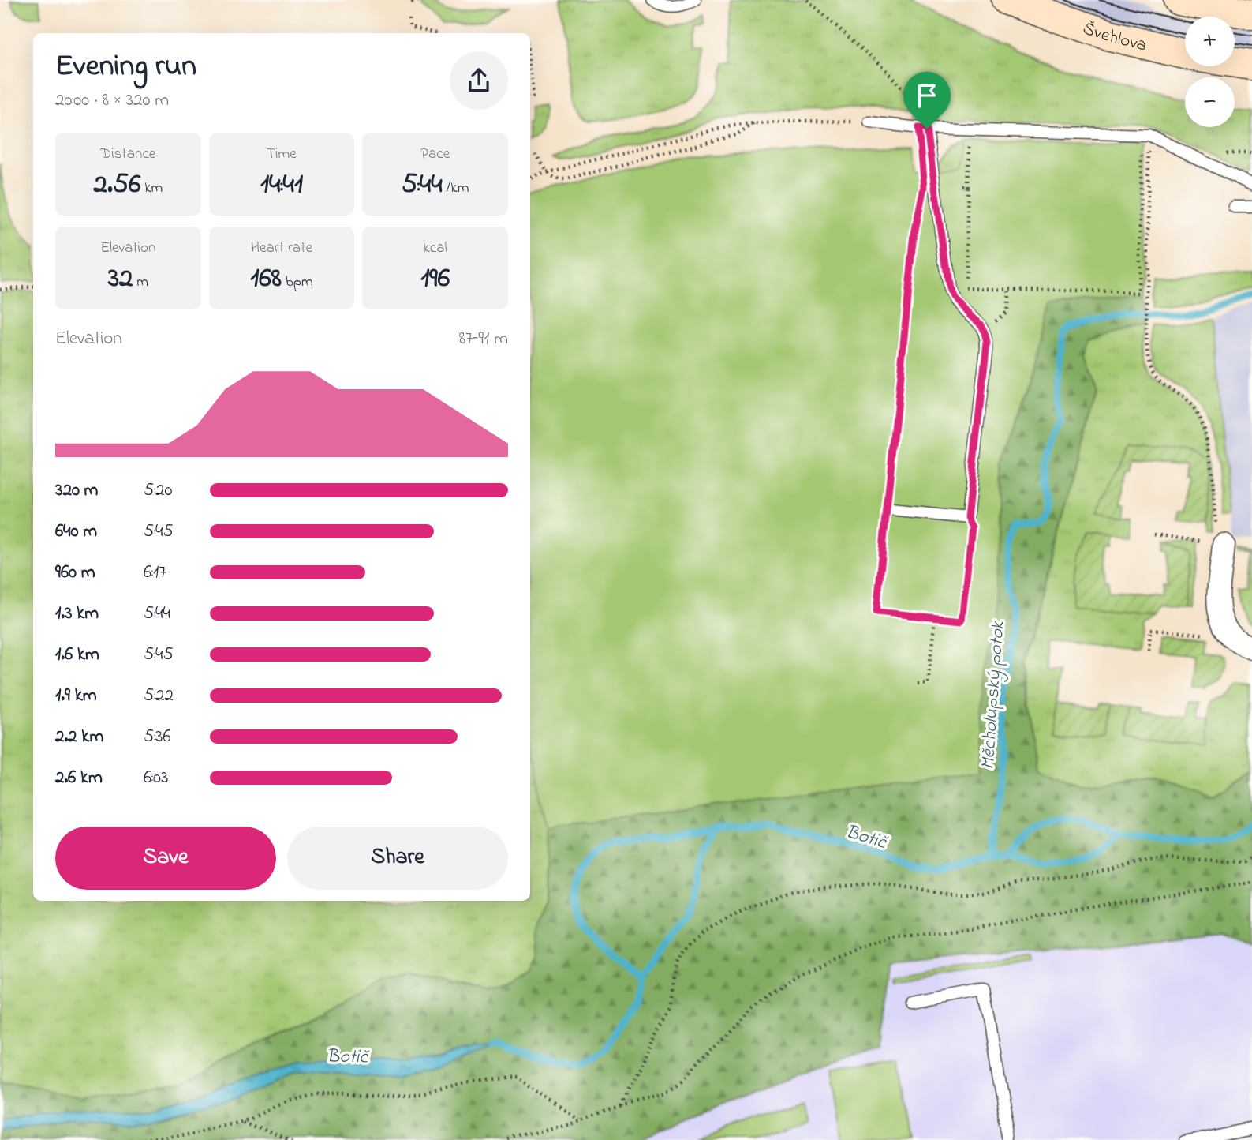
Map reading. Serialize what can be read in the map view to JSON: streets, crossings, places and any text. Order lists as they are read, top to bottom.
{
  "streets": {
    "main road": ["Švehlova"]
  },
  "water": ["Měcholupský potok", "Botič"],
  "page": {
    "map_buttons": ["+", "−"],
    "heading": ["Evening run", "20:00 · 8 × 320 m"],
    "stats": [
      ["Distance", "2.56 km"],
      ["Time", "14:41"],
      ["Pace", "5:44 /km"],
      ["Elevation", "32 m"],
      ["Heart rate", "168 bpm"],
      ["kcal", "196"]
    ],
    "chart": ["Elevation", "87–91 m"],
    "list": [
      {
        "name": "320 m",
        "note": "5:20"
      },
      {
        "name": "640 m",
        "note": "5:45"
      },
      {
        "name": "960 m",
        "note": "6:17"
      },
      {
        "name": "1.3 km",
        "note": "5:44"
      },
      {
        "name": "1.6 km",
        "note": "5:45"
      },
      {
        "name": "1.9 km",
        "note": "5:22"
      },
      {
        "name": "2.2 km",
        "note": "5:36"
      },
      {
        "name": "2.6 km",
        "note": "6:03"
      }
    ],
    "buttons": ["Save", "Share"]
  }
}
